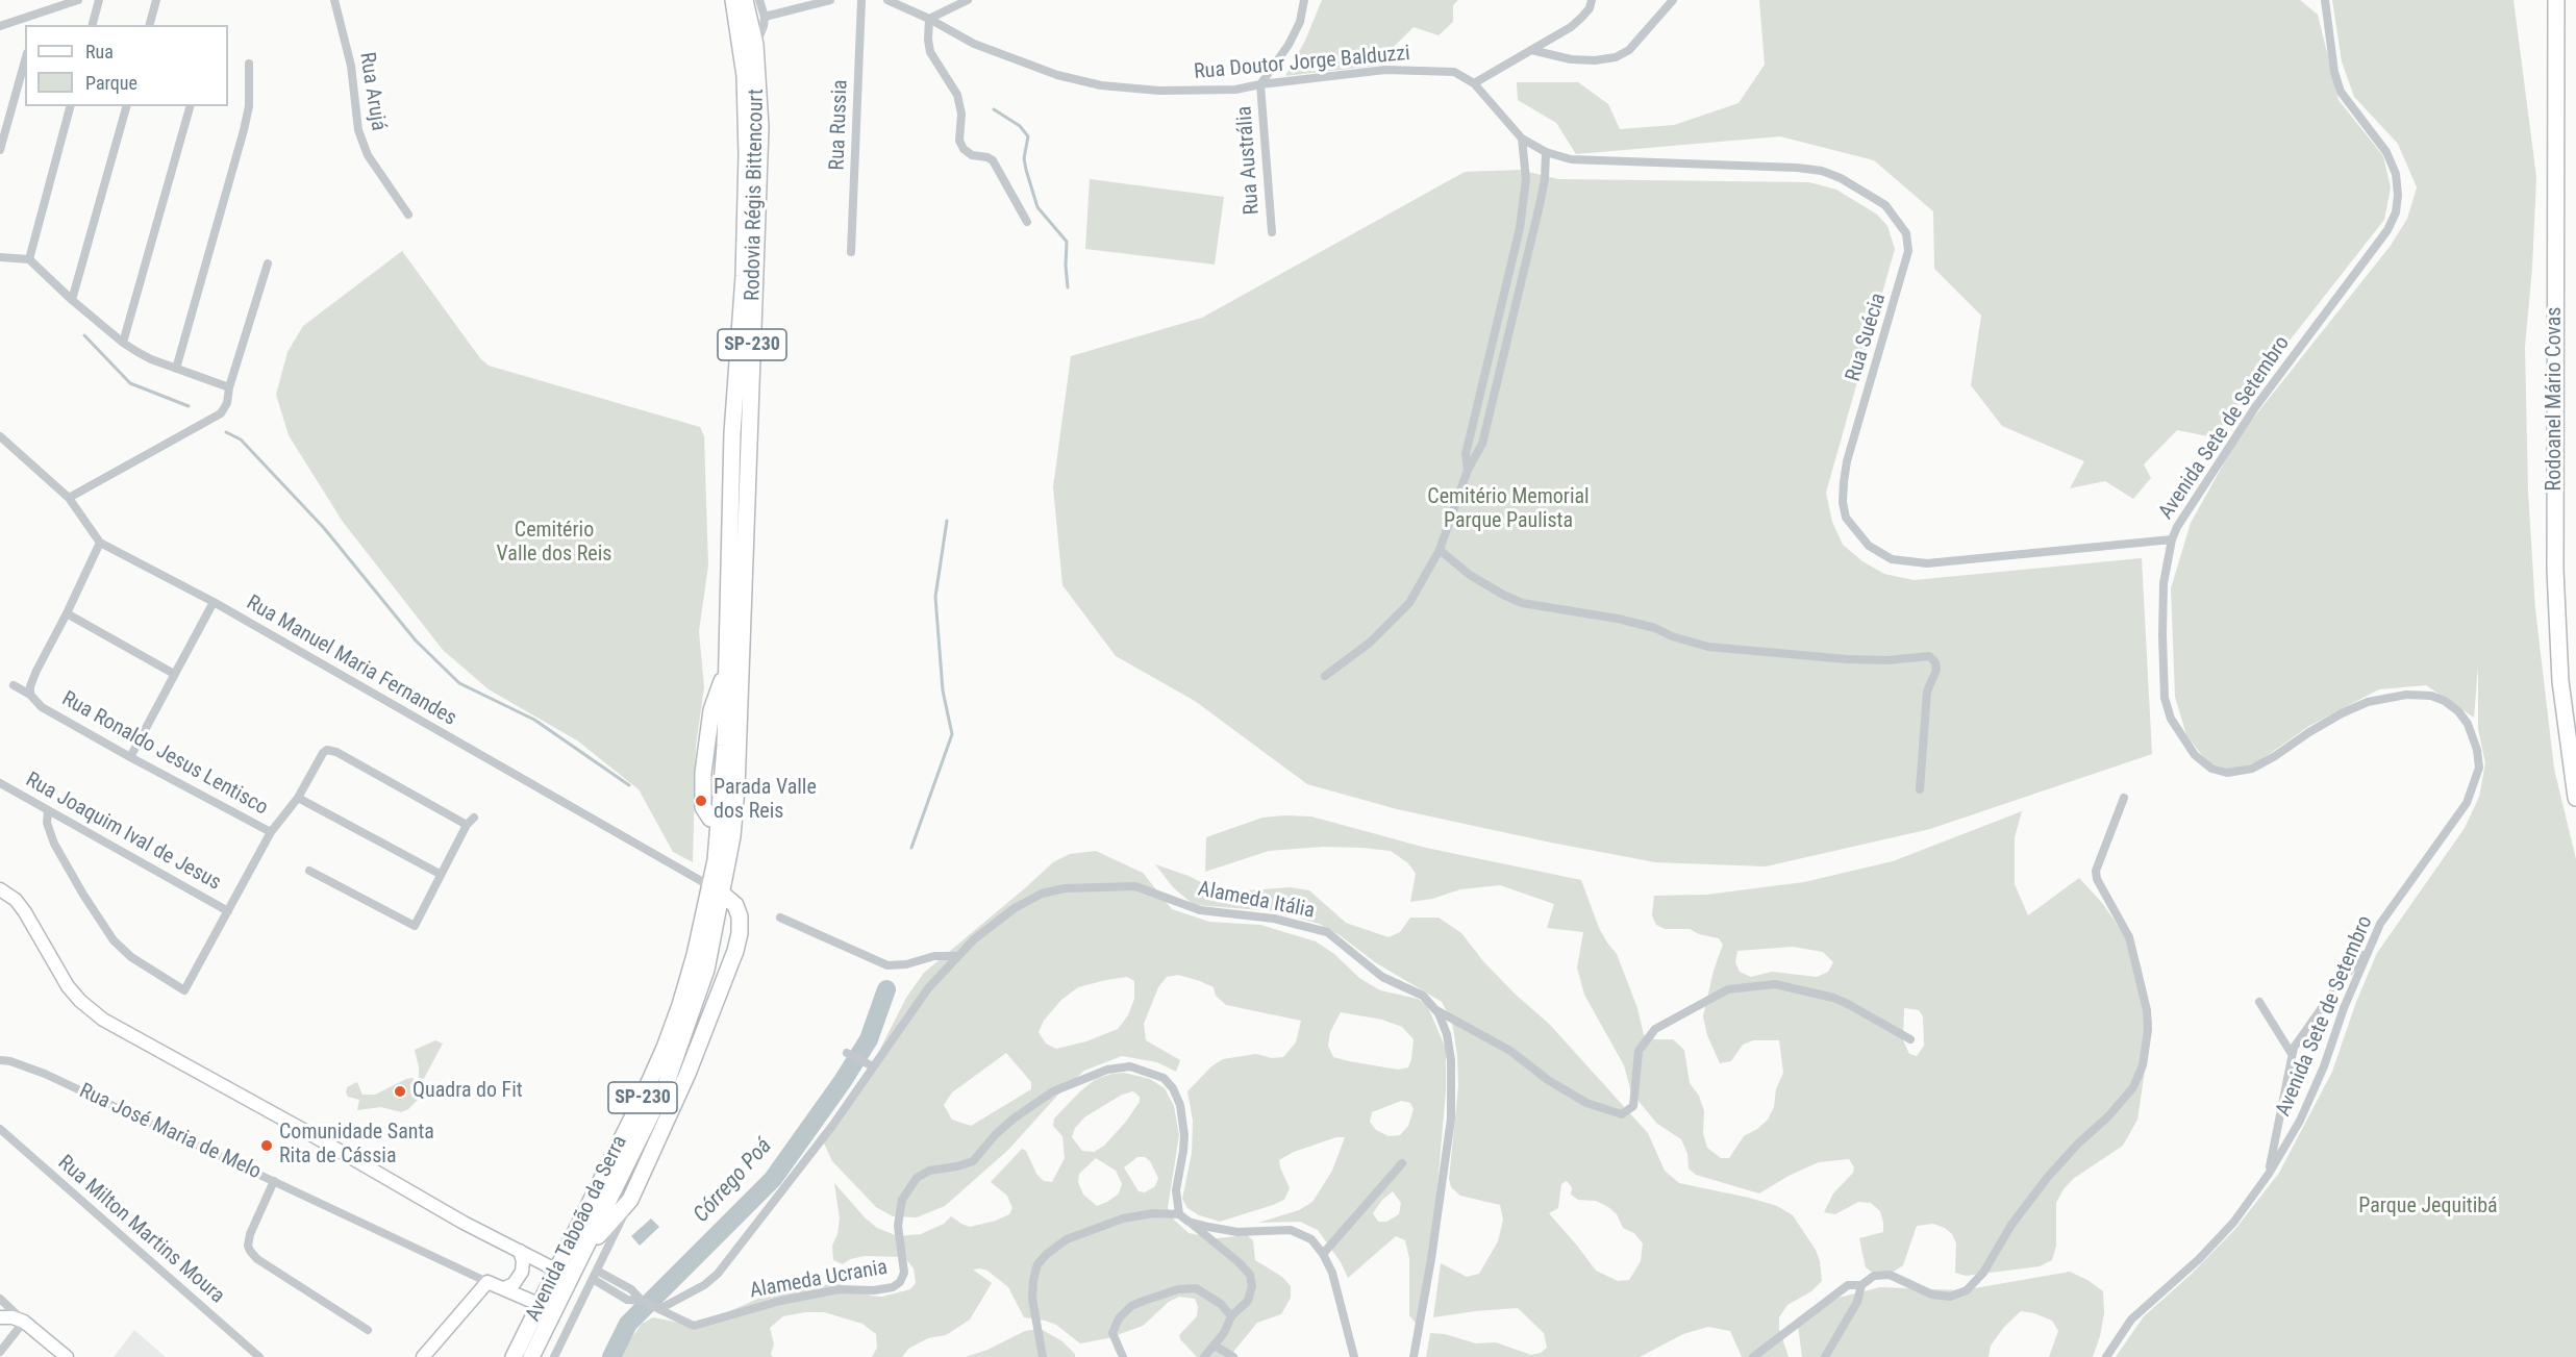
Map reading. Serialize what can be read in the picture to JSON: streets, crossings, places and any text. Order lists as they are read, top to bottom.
{
  "streets": {
    "highway": [
      "Rodovia Régis Bittencourt",
      "SP-230",
      "Rodoanel Mário Covas",
      "Avenida Taboão da Serra"
    ],
    "street": [
      "Rua Doutor Jorge Balduzzi",
      "Rua Arujá",
      "Rua Russia",
      "Rua Austrália",
      "Rua Suécia",
      "Avenida Sete de Setembro",
      "Rua Manuel Maria Fernandes",
      "Rua Ronaldo Jesus Lentisco",
      "Rua Joaquim Ival de Jesus",
      "Alameda Itália",
      "Rua José Maria de Melo",
      "Rua Milton Martins Moura",
      "Alameda Ucrania"
    ]
  },
  "crossings": [
    ["Rua Doutor Jorge Balduzzi", "Rua Austrália"],
    ["Rua Doutor Jorge Balduzzi", "Rua Suécia"],
    ["Rodovia Régis Bittencourt", "Avenida Taboão da Serra"],
    ["Rua Suécia", "Avenida Sete de Setembro"],
    ["Rua Manuel Maria Fernandes", "Avenida Taboão da Serra"],
    ["Alameda Itália", "Alameda Ucrania"],
    ["Rua José Maria de Melo", "Avenida Taboão da Serra"]
  ],
  "water": ["Córrego Poá"],
  "parks": ["Cemitério Memorial Parque Paulista", "Cemitério Valle dos Reis", "Parque Jequitibá"],
  "places": ["Parada Valle dos Reis", "Quadra do Fit", "Comunidade Santa Rita de Cássia"],
  "legend": ["Rua", "Parque"]
}
